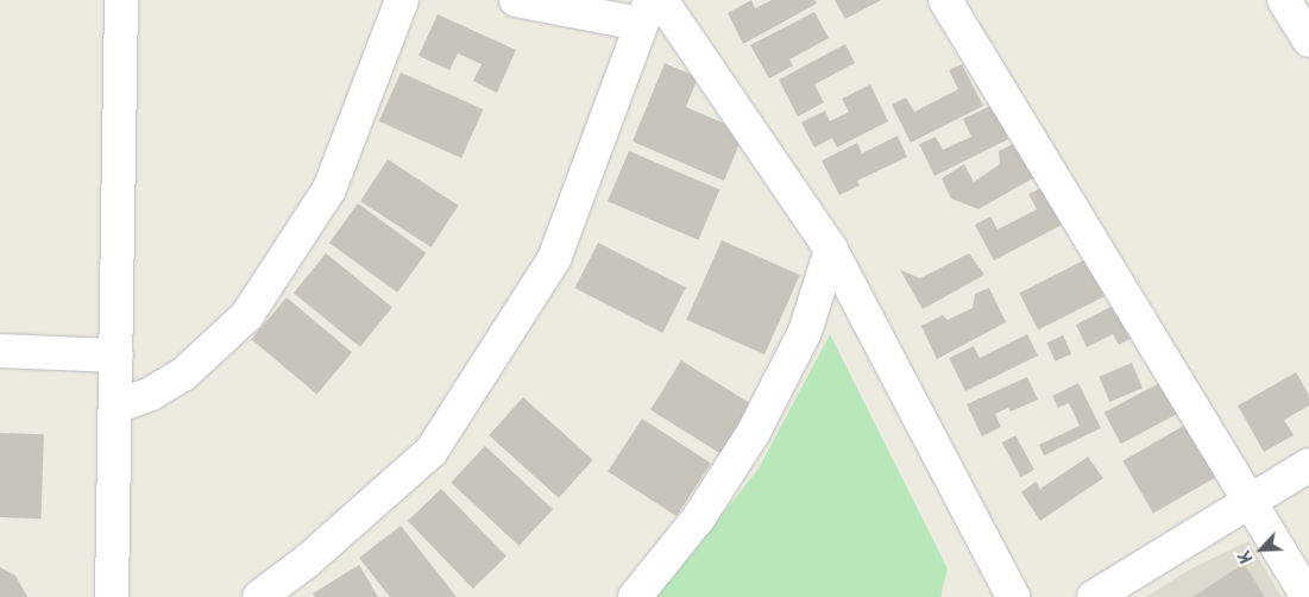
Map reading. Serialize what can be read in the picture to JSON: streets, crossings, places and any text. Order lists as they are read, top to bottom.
{
  "north": "bottom left"
}
